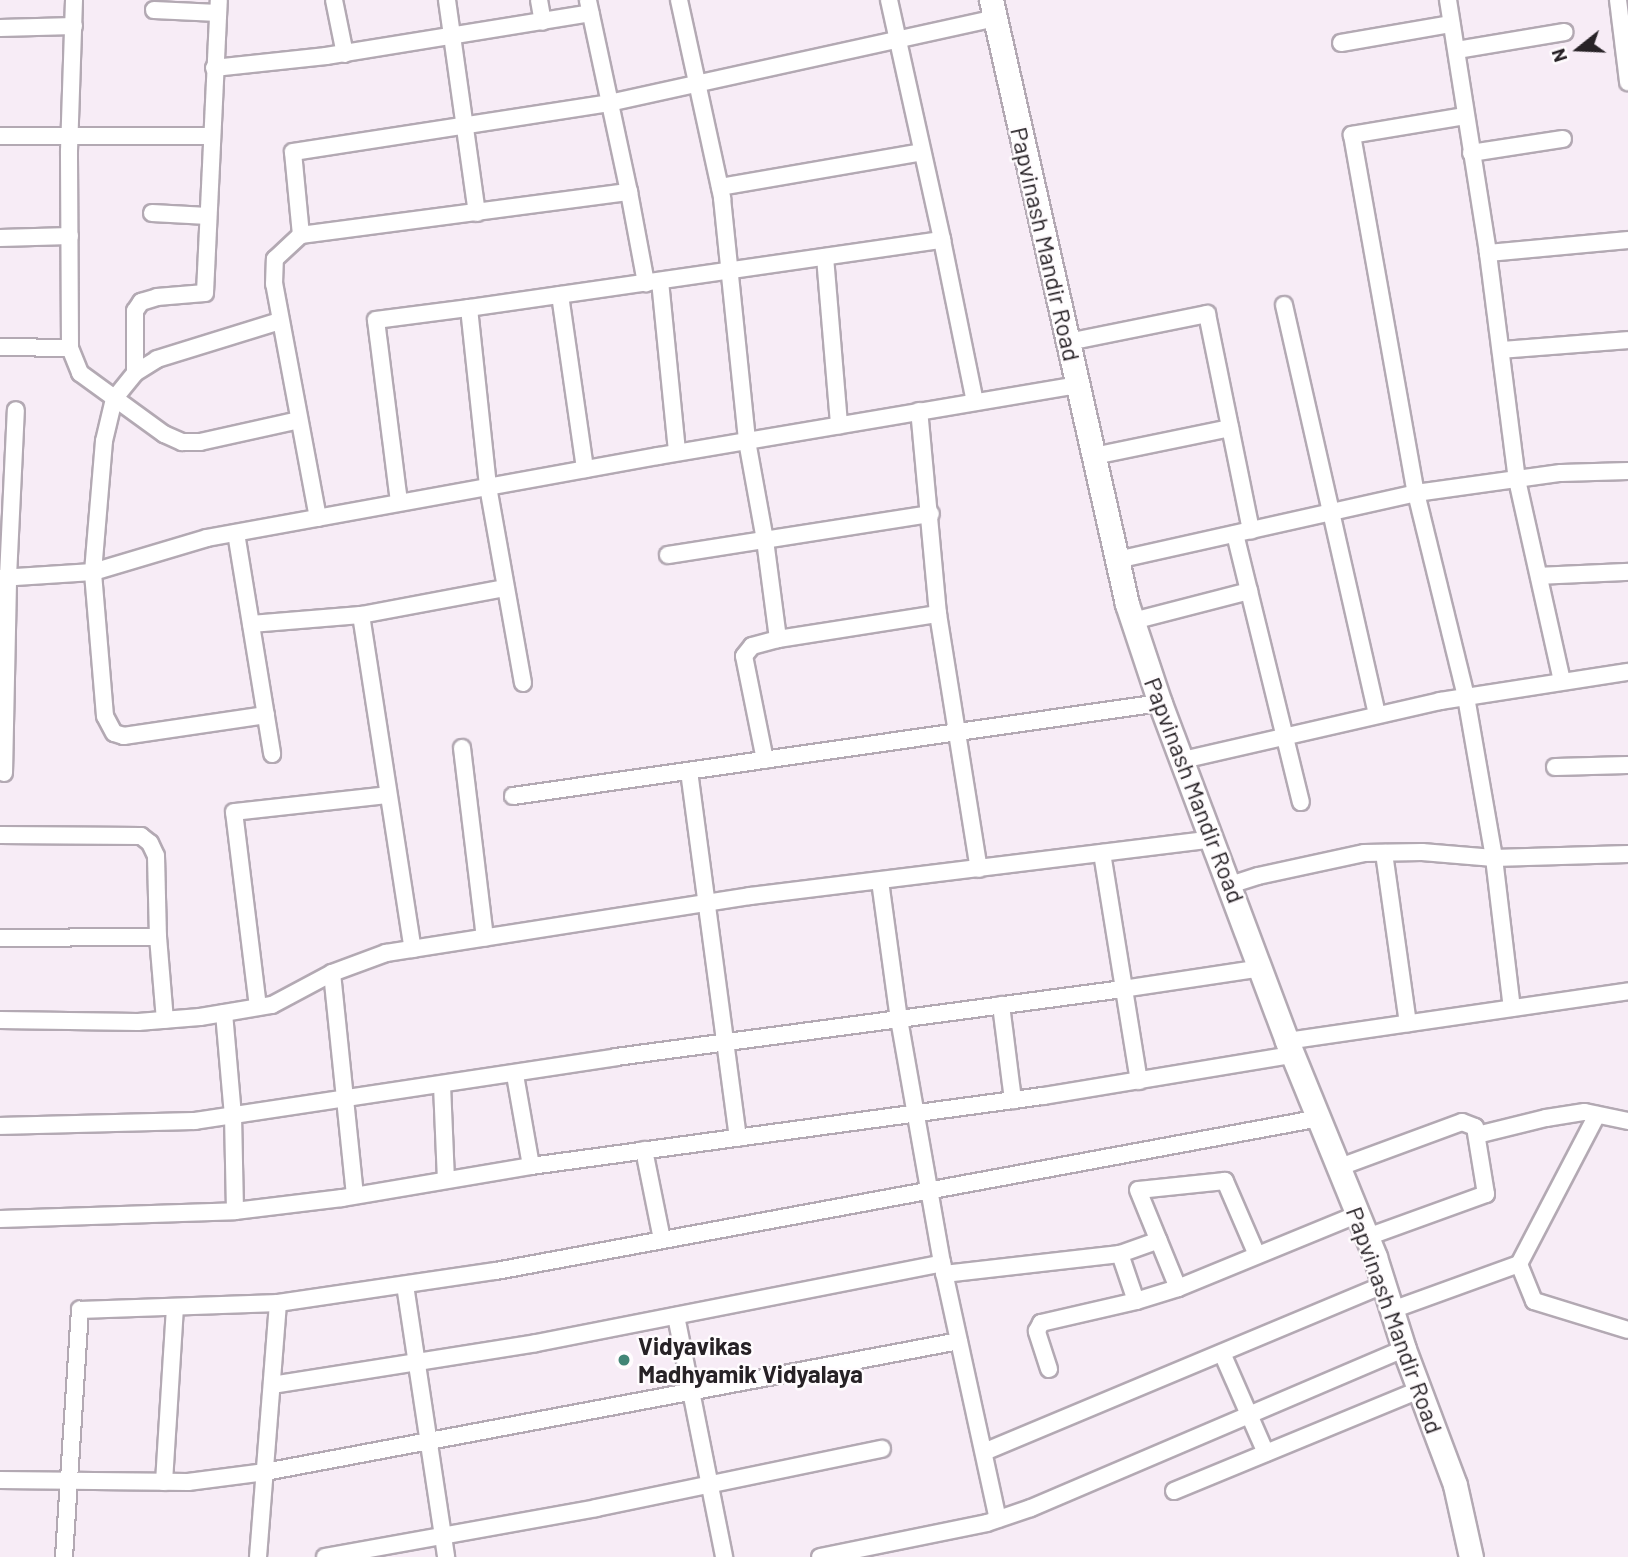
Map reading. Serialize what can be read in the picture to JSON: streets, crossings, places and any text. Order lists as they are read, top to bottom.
{
  "streets": {
    "street": ["Papvinash Mandir Road"]
  },
  "places": ["Vidyavikas Madhyamik Vidyalaya"],
  "north": "left"
}
